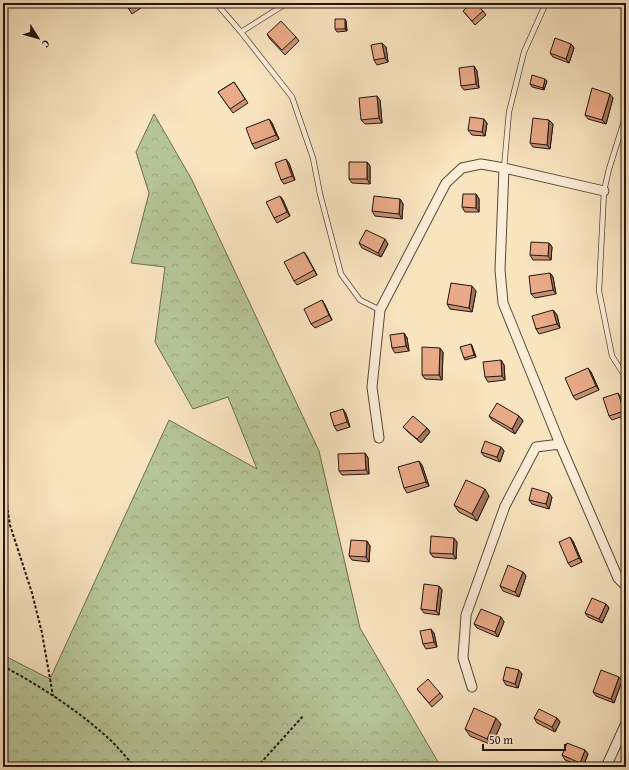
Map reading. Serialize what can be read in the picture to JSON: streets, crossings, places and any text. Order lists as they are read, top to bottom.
{
  "scale_bar": "50 m",
  "north": "bottom right"
}
